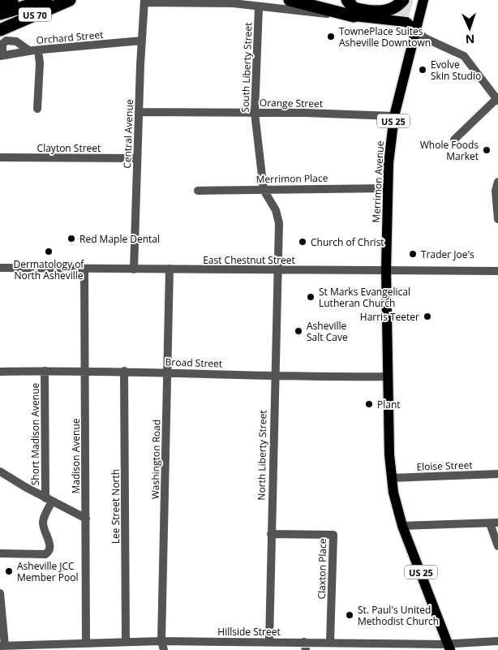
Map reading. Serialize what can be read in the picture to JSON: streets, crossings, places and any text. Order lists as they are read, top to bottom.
{
  "streets": {
    "highway": ["US 70"],
    "main road": ["US 25", "Merrimon Avenue"],
    "street": [
      "Orchard Street",
      "South Liberty Street",
      "Orange Street",
      "Central Avenue",
      "Clayton Street",
      "Merrimon Place",
      "East Chestnut Street",
      "Broad Street",
      "Short Madison Avenue",
      "North Liberty Street",
      "Madison Avenue",
      "Washington Road",
      "Eloise Street",
      "Lee Street North",
      "Claxton Place",
      "Hillside Street"
    ]
  },
  "crossings": [
    ["Orchard Street", "Central Avenue"],
    ["South Liberty Street", "Orange Street"],
    ["South Liberty Street", "Merrimon Place"],
    ["South Liberty Street", "East Chestnut Street"],
    ["South Liberty Street", "North Liberty Street"],
    ["Orange Street", "Central Avenue"],
    ["Orange Street", "Merrimon Avenue"],
    ["Central Avenue", "Clayton Street"],
    ["Central Avenue", "East Chestnut Street"],
    ["Merrimon Place", "Merrimon Avenue"],
    ["Merrimon Avenue", "East Chestnut Street"],
    ["Merrimon Avenue", "Broad Street"],
    ["Merrimon Avenue", "Eloise Street"],
    ["Merrimon Avenue", "Hillside Street"],
    ["East Chestnut Street", "North Liberty Street"],
    ["East Chestnut Street", "Madison Avenue"],
    ["East Chestnut Street", "Washington Road"],
    ["Broad Street", "Short Madison Avenue"],
    ["Broad Street", "North Liberty Street"],
    ["Broad Street", "Madison Avenue"],
    ["Broad Street", "Washington Road"],
    ["Broad Street", "Lee Street North"],
    ["North Liberty Street", "Claxton Place"],
    ["North Liberty Street", "Hillside Street"],
    ["Madison Avenue", "Hillside Street"],
    ["Washington Road", "Hillside Street"],
    ["Lee Street North", "Hillside Street"],
    ["Claxton Place", "Hillside Street"]
  ],
  "places": [
    "TownePlace Suites Asheville Downtown",
    "Evolve Skin Studio",
    "Whole Foods Market",
    "Red Maple Dental",
    "Church of Christ",
    "Dermatology of North Asheville",
    "Trader Joe's",
    "St Marks Evangelical Lutheran Church",
    "Harris Teeter",
    "Asheville Salt Cave",
    "Plant",
    "Asheville JCC Member Pool",
    "St. Paul's United Methodist Church"
  ],
  "north": "bottom"
}
